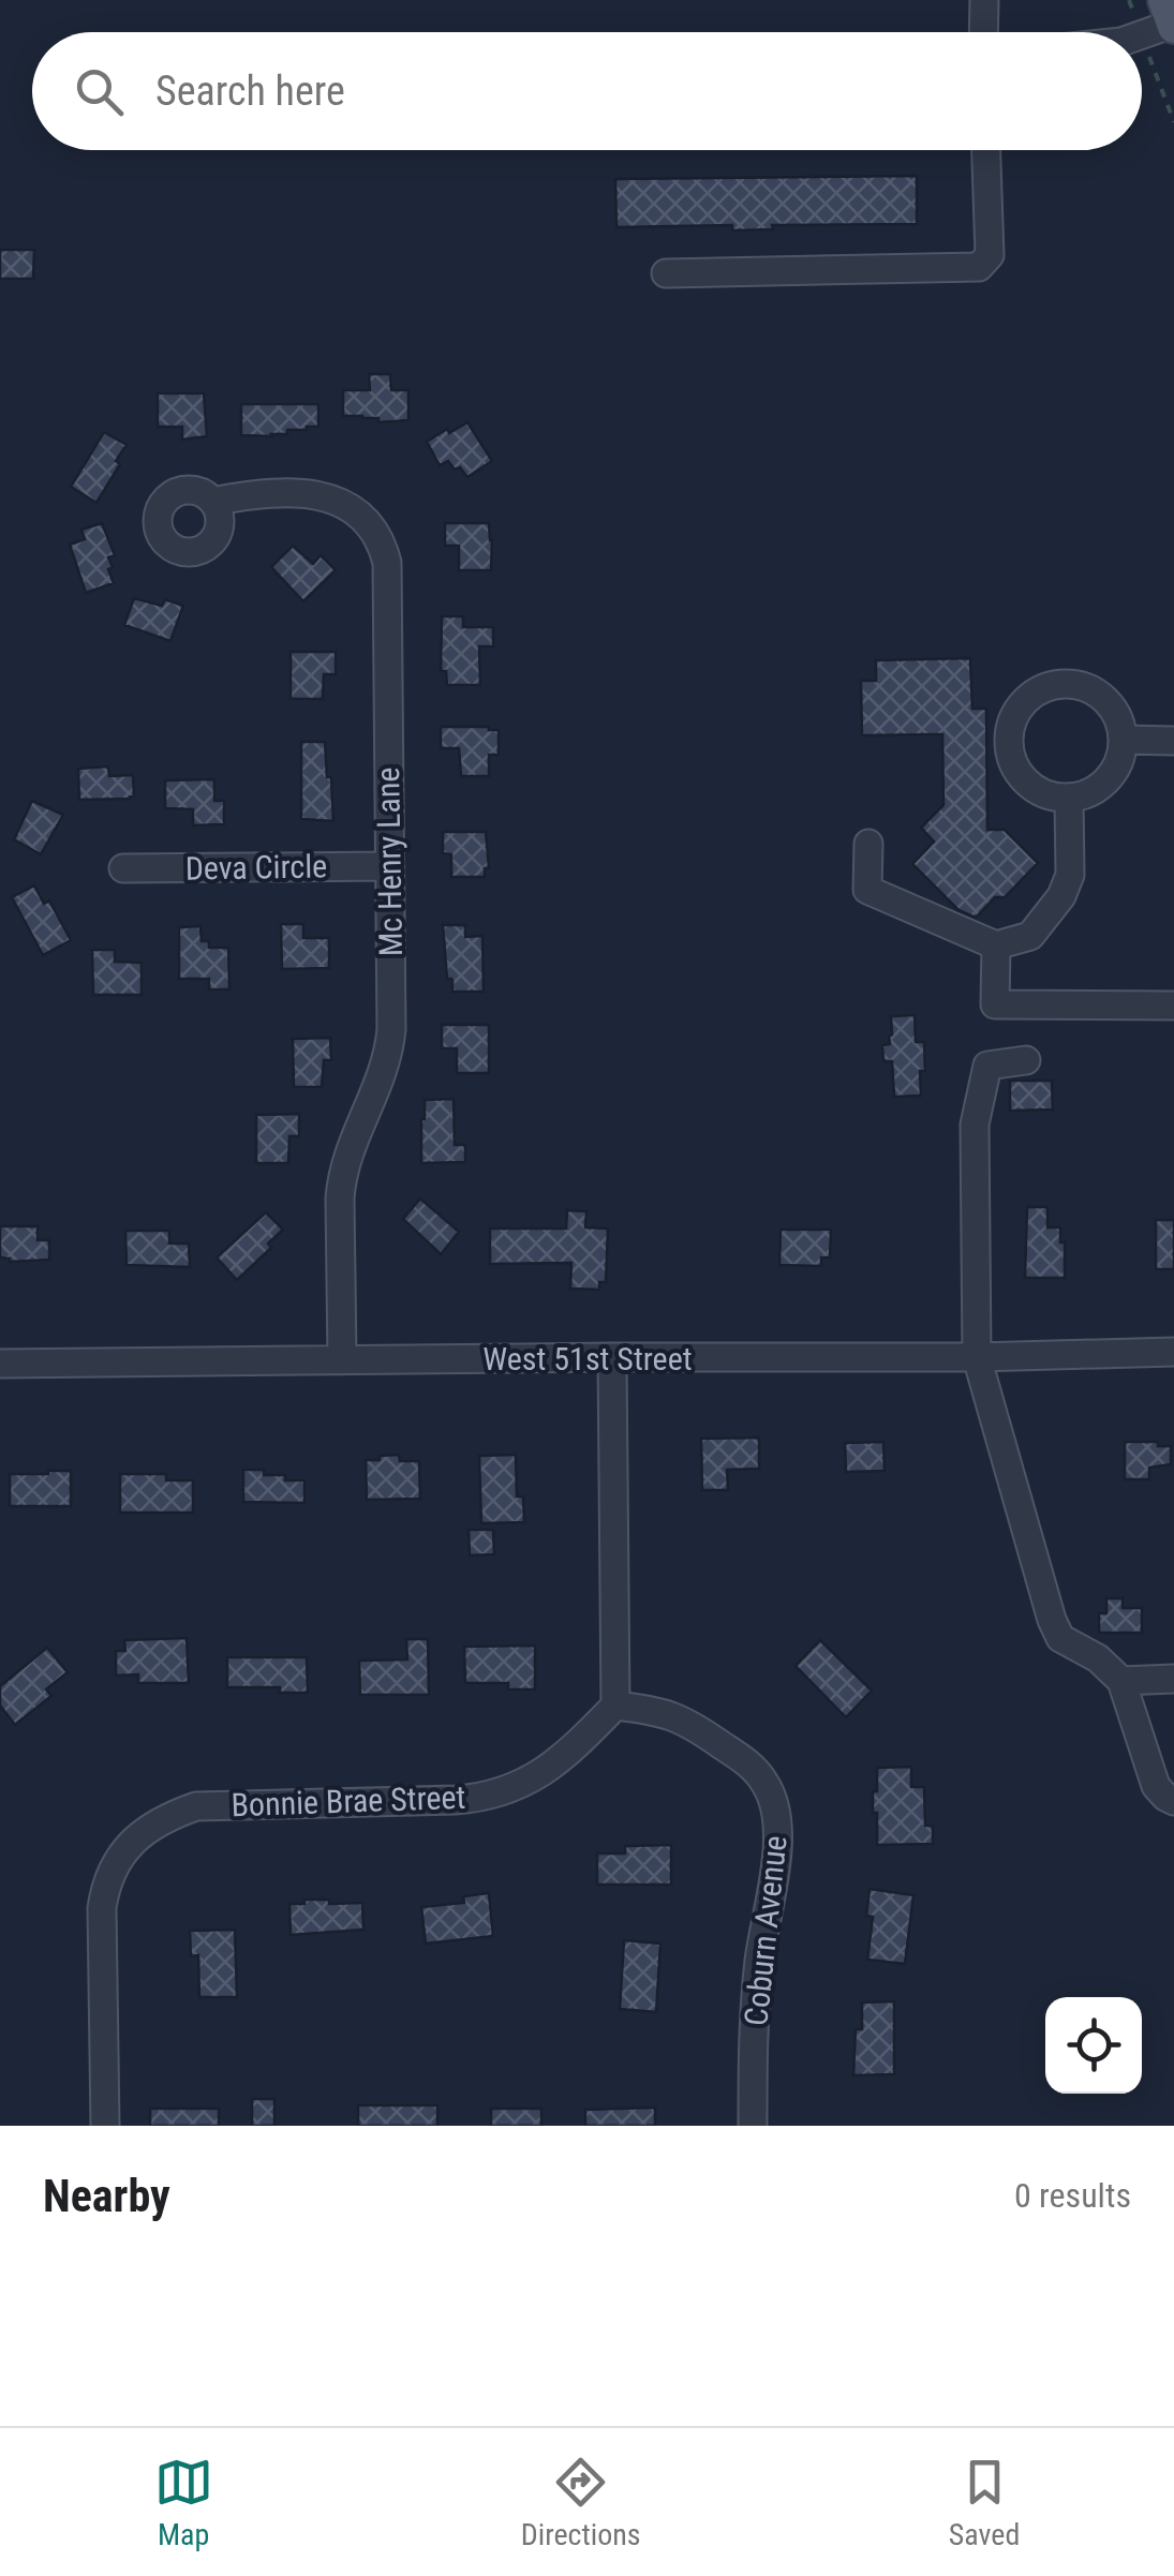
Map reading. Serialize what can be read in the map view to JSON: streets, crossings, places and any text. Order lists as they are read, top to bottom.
{
  "streets": {
    "street": [
      "Mc Henry Lane",
      "Deva Circle",
      "West 51st Street",
      "Bonnie Brae Street",
      "Coburn Avenue"
    ]
  },
  "crossings": [
    ["Mc Henry Lane", "Deva Circle"],
    ["Mc Henry Lane", "West 51st Street"],
    ["Bonnie Brae Street", "Coburn Avenue"]
  ],
  "page": {
    "search": "Search here",
    "heading": ["Nearby", "0 results"],
    "nav": ["Map", "Directions", "Saved"]
  }
}
